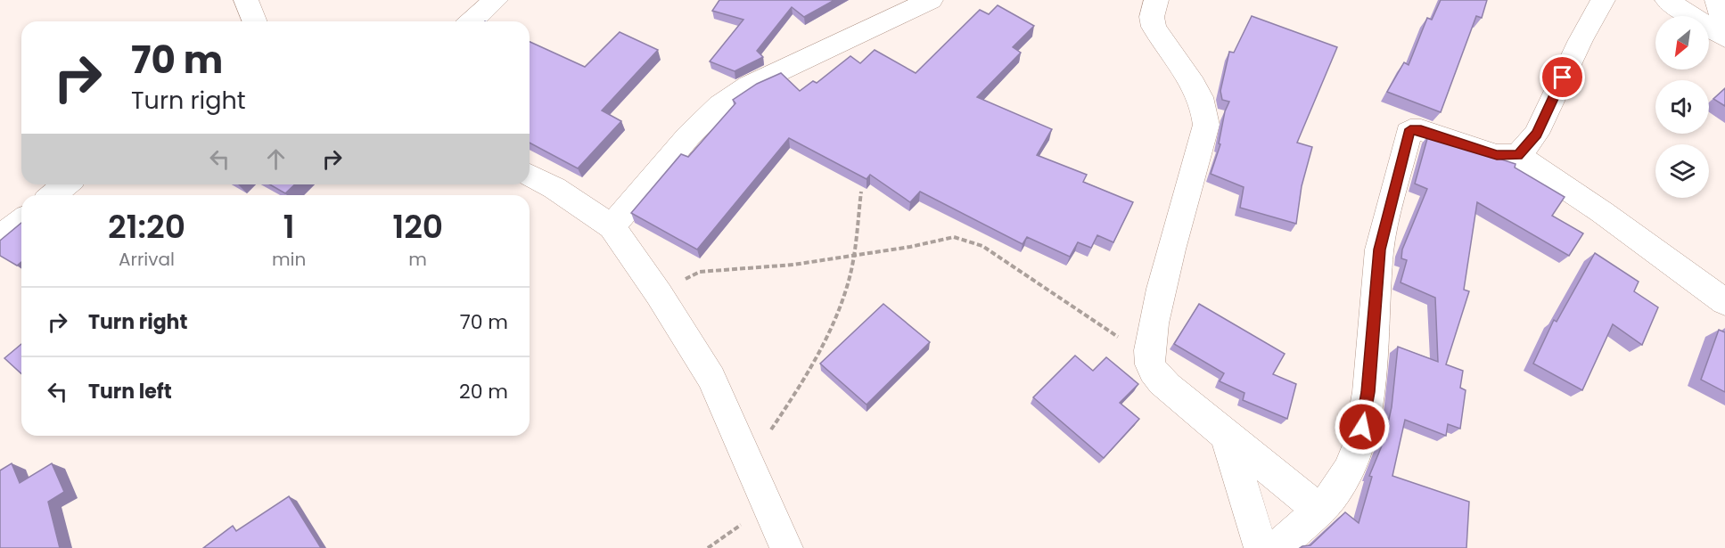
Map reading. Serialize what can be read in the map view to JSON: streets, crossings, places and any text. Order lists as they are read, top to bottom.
{
  "north": "bottom left",
  "page": {
    "turn": ["70 m", "Turn right"],
    "eta": [
      "21:20",
      "Arrival",
      "1",
      "min",
      "120",
      "m"
    ],
    "list": [
      {
        "name": "Turn right",
        "value": "70 m"
      },
      {
        "name": "Turn left",
        "value": "20 m"
      }
    ]
  }
}
